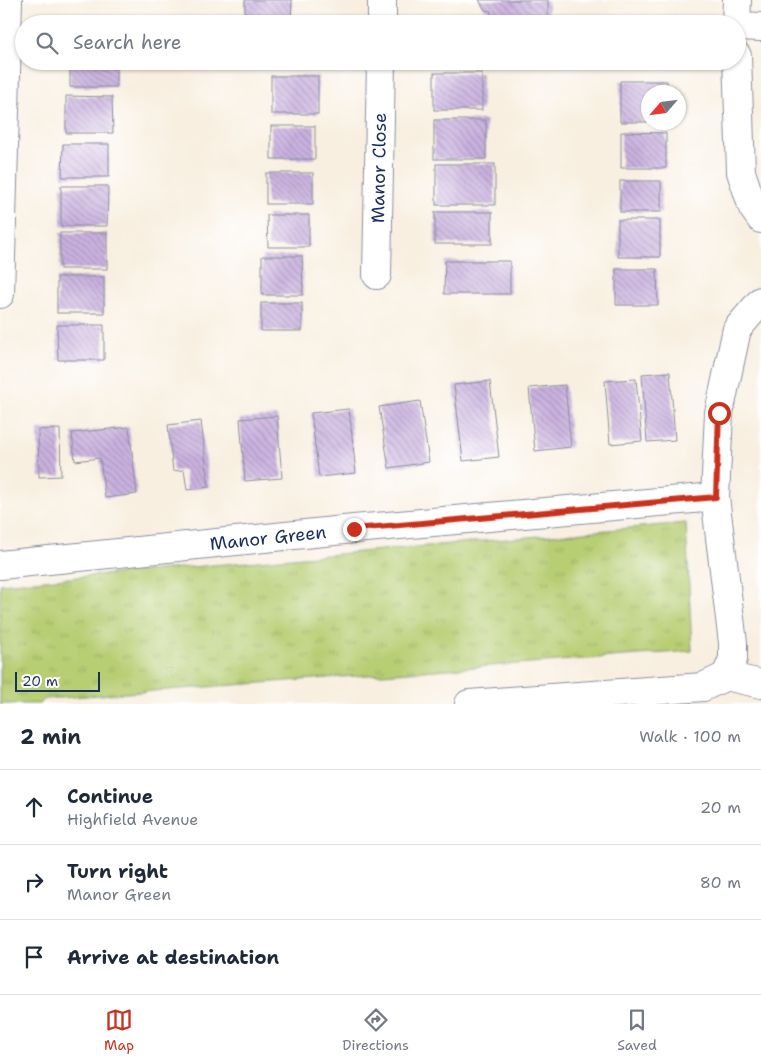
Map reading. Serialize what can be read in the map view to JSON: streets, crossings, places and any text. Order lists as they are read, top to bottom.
{
  "streets": {
    "street": ["Manor Close", "Manor Green"]
  },
  "scale_bar": "20 m",
  "north": "bottom left",
  "page": {
    "search": "Search here",
    "scale": "20 m",
    "heading": ["2 min", "Walk · 100 m"],
    "list": [
      ["Continue", "Highfield Avenue", "20 m"],
      ["Turn right", "Manor Green", "80 m"],
      "Arrive at destination"
    ],
    "nav": ["Map", "Directions", "Saved"]
  }
}
